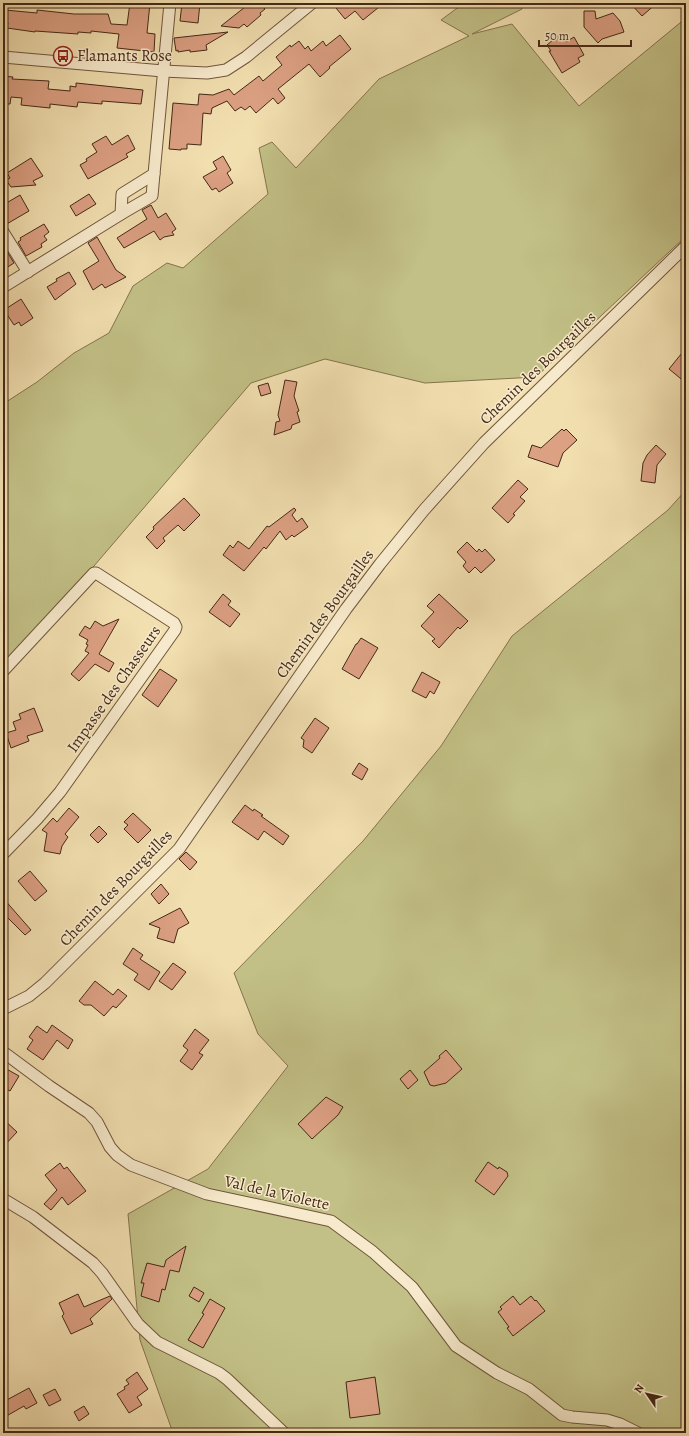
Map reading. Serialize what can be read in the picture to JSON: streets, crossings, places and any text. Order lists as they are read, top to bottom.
{
  "streets": {
    "street": ["Chemin des Bourgailles", "Impasse des Chasseurs", "Val de la Violette"]
  },
  "places": {
    "bus stop": ["Flamants Rose"]
  },
  "scale_bar": "50 m",
  "north": "top left"
}
